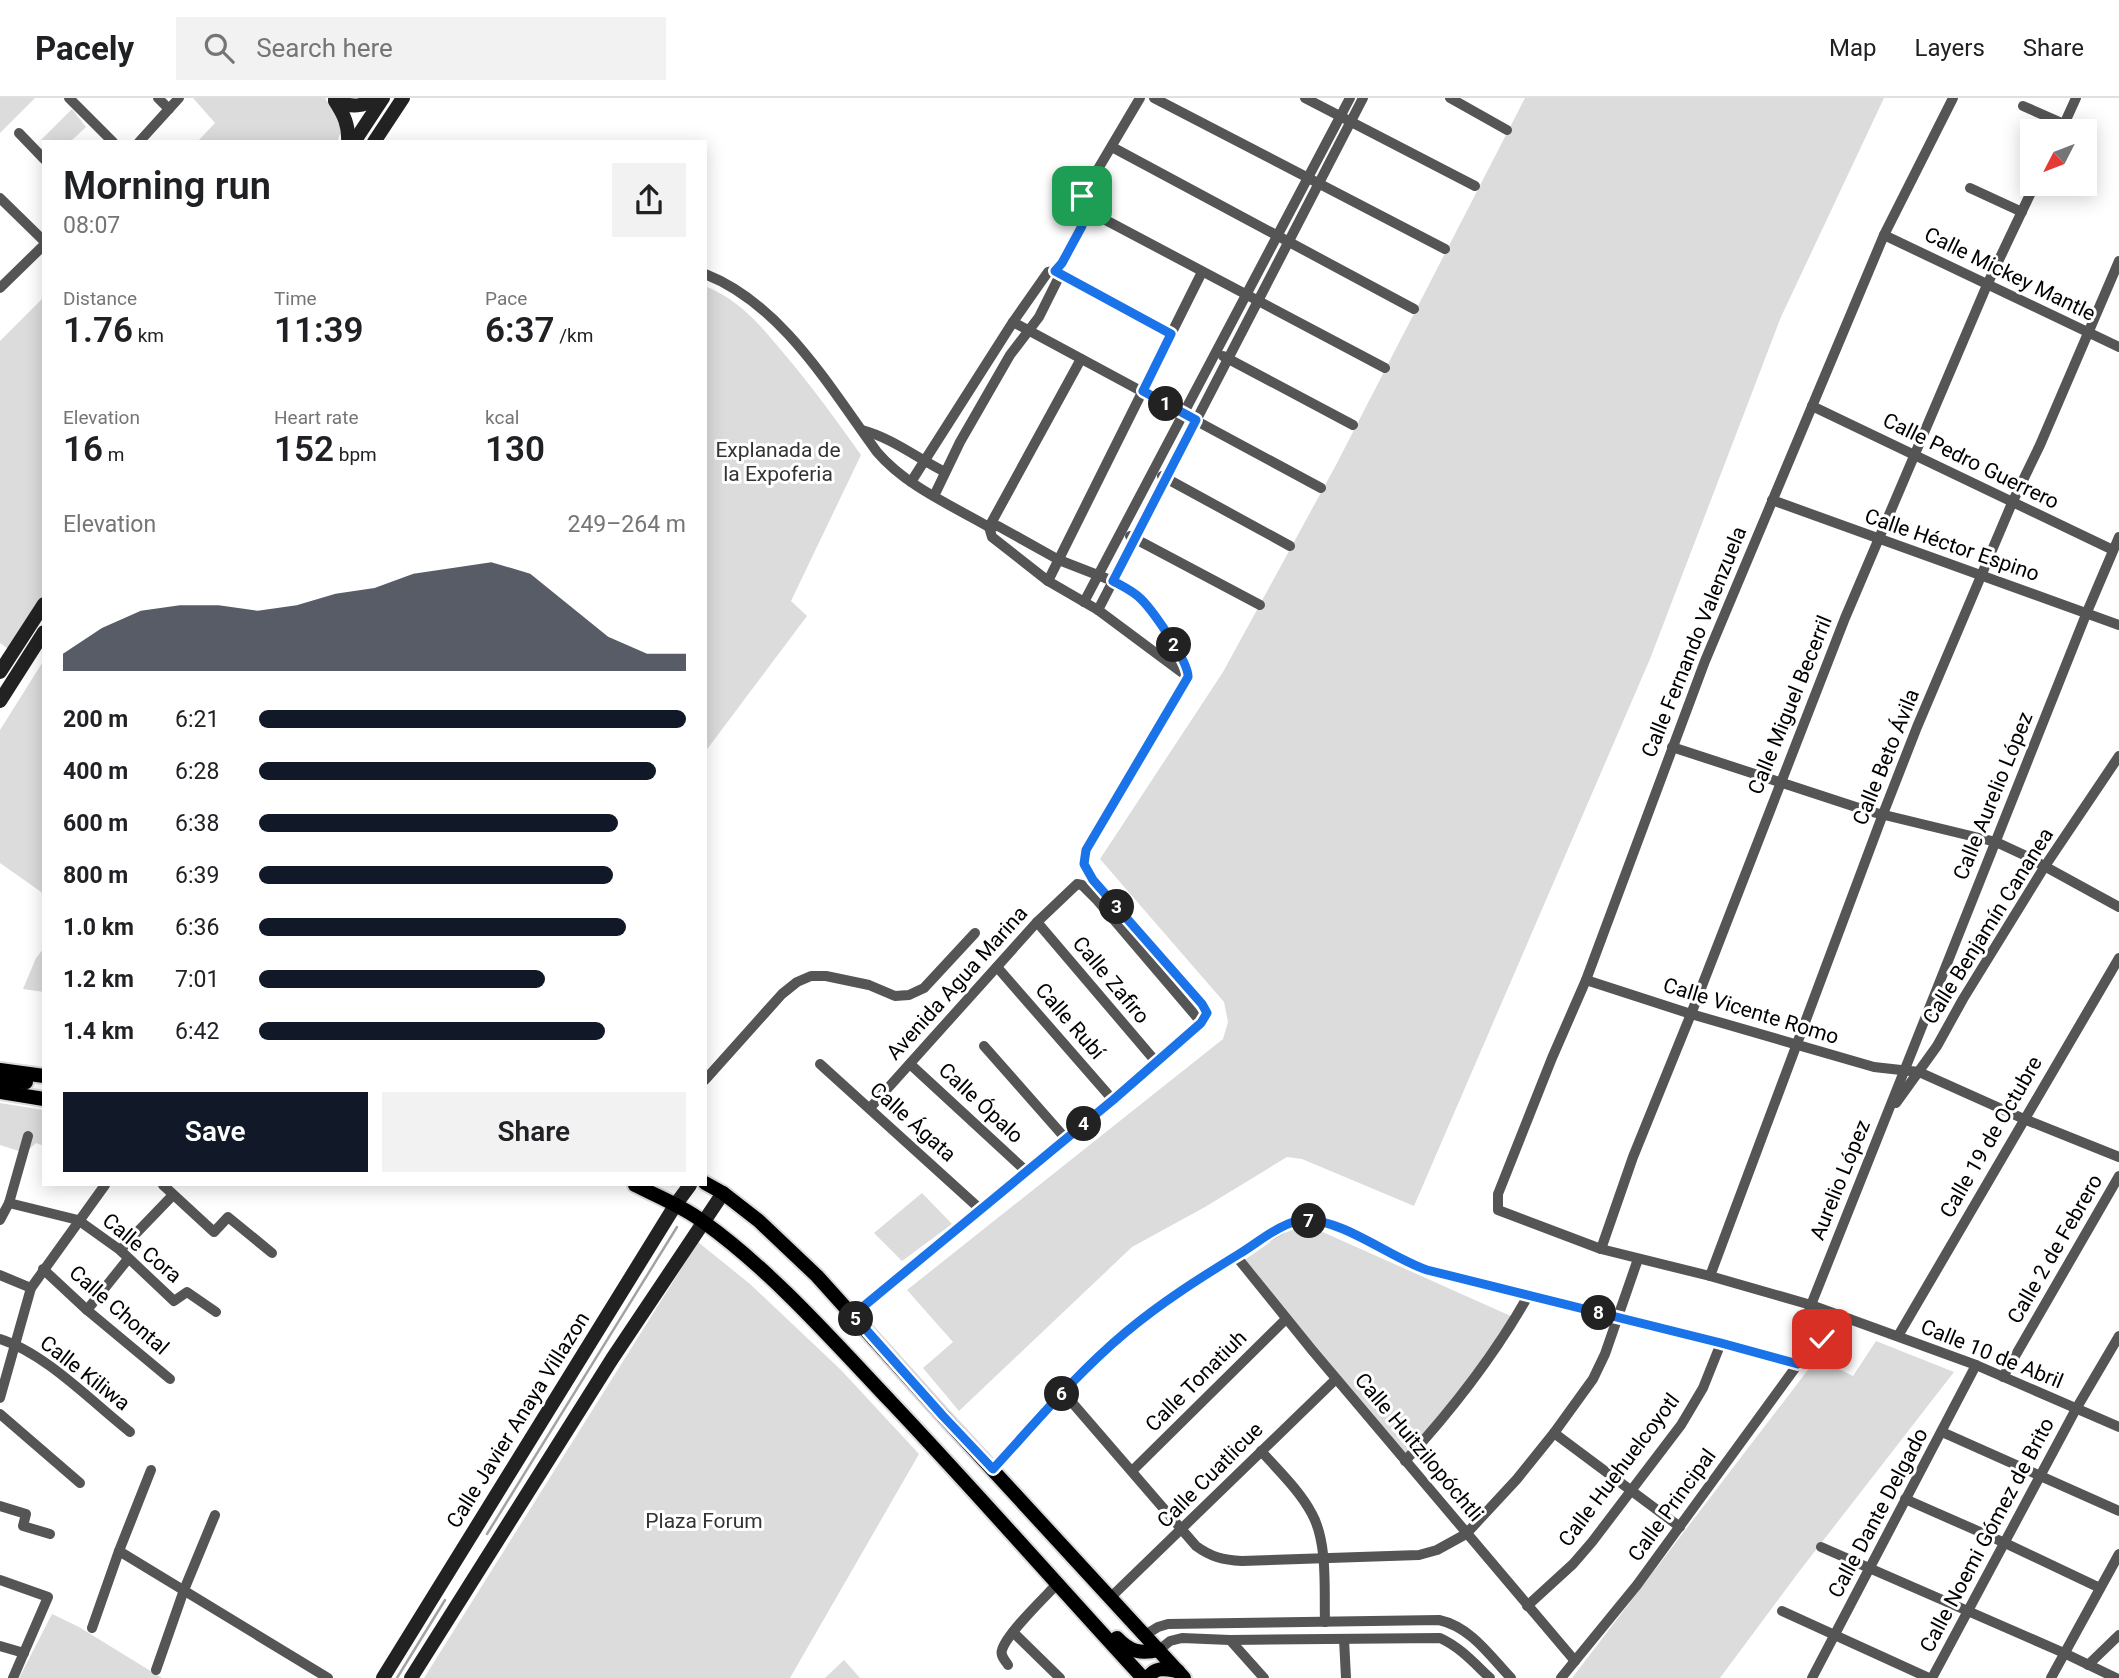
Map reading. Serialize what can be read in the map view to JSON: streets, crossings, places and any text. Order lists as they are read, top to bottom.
{
  "streets": {
    "street": [
      "Calle Mickey Mantle",
      "Calle Pedro Guerrero",
      "Calle Héctor Espino",
      "Calle Fernando Valenzuela",
      "Calle Miguel Becerril",
      "Calle Beto Ávila",
      "Calle Aurelio López",
      "Calle Benjamín Cananea",
      "Calle Zafiro",
      "Avenida Agua Marina",
      "Calle Vicente Romo",
      "Calle Rubí",
      "Calle Ópalo",
      "Calle Ágata",
      "Calle 19 de Octubre",
      "Aurelio López",
      "Calle Cora",
      "Calle 2 de Febrero",
      "Calle Chontal",
      "Calle 10 de Abril",
      "Calle Kiliwa",
      "Calle Tonatiuh",
      "Calle Javier Anaya Villazon",
      "Calle Huitzilopóchtli",
      "Calle Huehuelcoyotl",
      "Calle Cuatlicue",
      "Calle Principal",
      "Calle Dante Delgado",
      "Calle Noemi Gómez de Brito"
    ]
  },
  "crossings": [
    ["Calle Mickey Mantle", "Calle Fernando Valenzuela"],
    ["Calle Mickey Mantle", "Calle Miguel Becerril"],
    ["Calle Mickey Mantle", "Calle Beto Ávila"],
    ["Calle Pedro Guerrero", "Calle Fernando Valenzuela"],
    ["Calle Pedro Guerrero", "Calle Miguel Becerril"],
    ["Calle Pedro Guerrero", "Calle Beto Ávila"],
    ["Calle Pedro Guerrero", "Calle Aurelio López"],
    ["Calle Héctor Espino", "Calle Fernando Valenzuela"],
    ["Calle Héctor Espino", "Calle Miguel Becerril"],
    ["Calle Héctor Espino", "Calle Beto Ávila"],
    ["Calle Héctor Espino", "Calle Aurelio López"],
    ["Calle Fernando Valenzuela", "Calle Miguel Becerril"],
    ["Calle Fernando Valenzuela", "Calle Vicente Romo"],
    ["Calle Miguel Becerril", "Calle Vicente Romo"],
    ["Calle Beto Ávila", "Calle Vicente Romo"],
    ["Calle Aurelio López", "Calle Vicente Romo"],
    ["Calle Aurelio López", "Aurelio López"],
    ["Calle Benjamín Cananea", "Calle Vicente Romo"],
    ["Calle Benjamín Cananea", "Aurelio López"],
    ["Calle Zafiro", "Avenida Agua Marina"],
    ["Avenida Agua Marina", "Calle Rubí"],
    ["Avenida Agua Marina", "Calle Ópalo"],
    ["Avenida Agua Marina", "Calle Ágata"],
    ["Calle Vicente Romo", "Calle 19 de Octubre"],
    ["Calle Vicente Romo", "Aurelio López"],
    ["Calle 19 de Octubre", "Calle 10 de Abril"],
    ["Calle 2 de Febrero", "Calle 10 de Abril"],
    ["Calle 10 de Abril", "Calle Principal"],
    ["Calle 10 de Abril", "Calle Dante Delgado"],
    ["Calle 10 de Abril", "Calle Noemi Gómez de Brito"],
    ["Calle Tonatiuh", "Calle Huitzilopóchtli"],
    ["Calle Huitzilopóchtli", "Calle Huehuelcoyotl"],
    ["Calle Huitzilopóchtli", "Calle Cuatlicue"],
    ["Calle Huitzilopóchtli", "Calle Principal"]
  ],
  "parks": ["Explanada de la Expoferia", "Plaza Forum"],
  "north": "bottom left",
  "page": {
    "header": "Pacely",
    "search": "Search here",
    "nav": ["Map", "Layers", "Share"],
    "heading": ["Morning run", "08:07"],
    "stats": [
      ["Distance", "1.76 km"],
      ["Time", "11:39"],
      ["Pace", "6:37 /km"],
      ["Elevation", "16 m"],
      ["Heart rate", "152 bpm"],
      ["kcal", "130"]
    ],
    "pins": [
      "1",
      "2",
      "3",
      "4",
      "7",
      "8",
      "5",
      "6"
    ],
    "chart": ["Elevation", "249–264 m"],
    "list": [
      {
        "name": "200 m",
        "note": "6:21"
      },
      {
        "name": "400 m",
        "note": "6:28"
      },
      {
        "name": "600 m",
        "note": "6:38"
      },
      {
        "name": "800 m",
        "note": "6:39"
      },
      {
        "name": "1.0 km",
        "note": "6:36"
      },
      {
        "name": "1.2 km",
        "note": "7:01"
      },
      {
        "name": "1.4 km",
        "note": "6:42"
      }
    ],
    "buttons": ["Save", "Share"]
  }
}
